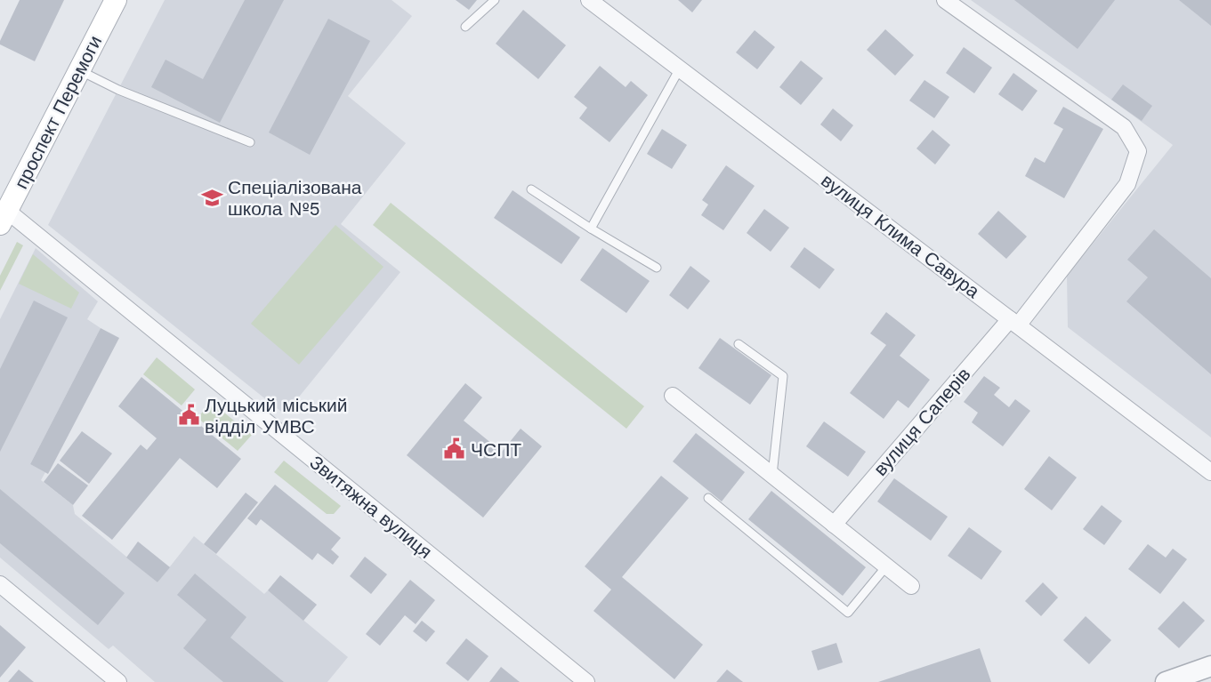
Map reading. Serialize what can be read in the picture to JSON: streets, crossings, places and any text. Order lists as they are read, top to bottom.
{
  "streets": {
    "main road": ["проспект Перемоги"],
    "street": ["вулиця Клима Савура", "вулиця Саперів", "Звитяжна вулиця"]
  },
  "crossings": [
    ["проспект Перемоги", "Звитяжна вулиця"],
    ["вулиця Клима Савура", "вулиця Саперів"]
  ],
  "places": {
    "school or university": ["Спеціалізована школа №5"],
    "public building": ["Луцький міський відділ УМВС", "ЧСПТ"]
  }
}
